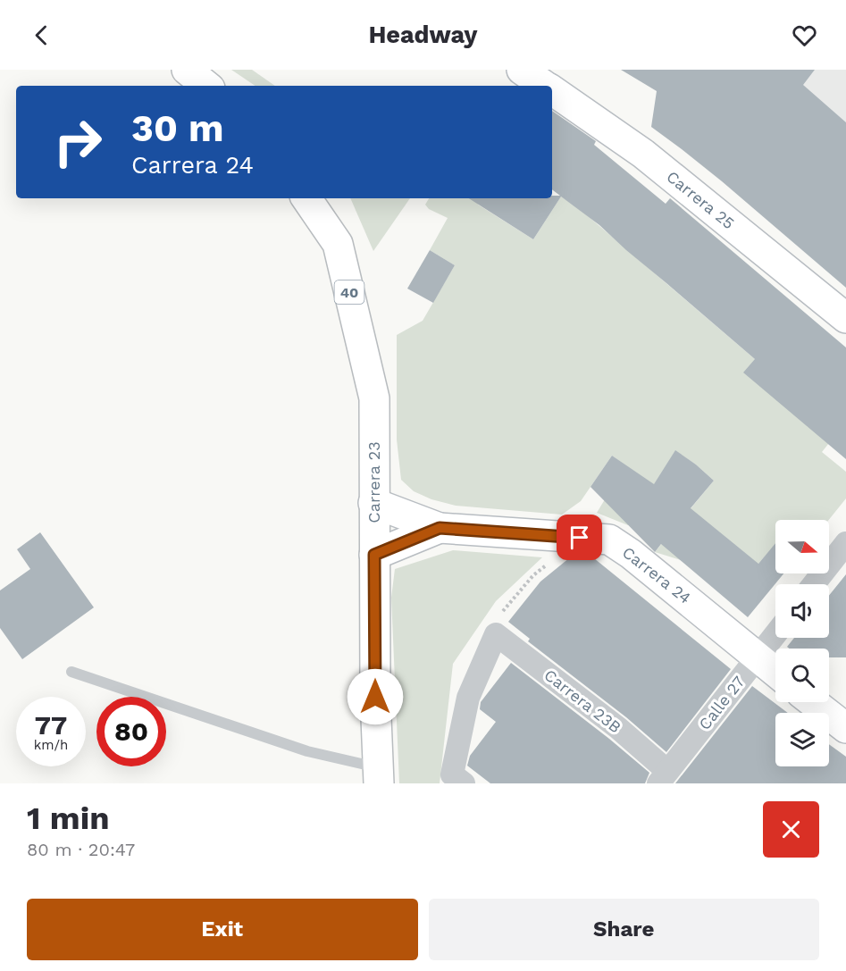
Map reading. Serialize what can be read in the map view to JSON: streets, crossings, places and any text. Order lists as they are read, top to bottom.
{
  "streets": {
    "main road": [
      "Carrera 25",
      "40",
      "Carrera 23",
      "Carrera 24"
    ],
    "street": ["Carrera 23B", "Calle 27"]
  },
  "crossings": [
    ["Carrera 23", "Carrera 24"],
    ["Carrera 24", "Calle 27"],
    ["Carrera 23B", "Calle 27"]
  ],
  "north": "right",
  "page": {
    "header": "Headway",
    "turn": ["30 m", "Carrera 24"],
    "speed": "77 km/h",
    "limit": "80",
    "heading": ["1 min", "80 m · 20:47"],
    "buttons": ["Exit", "Share"]
  }
}
